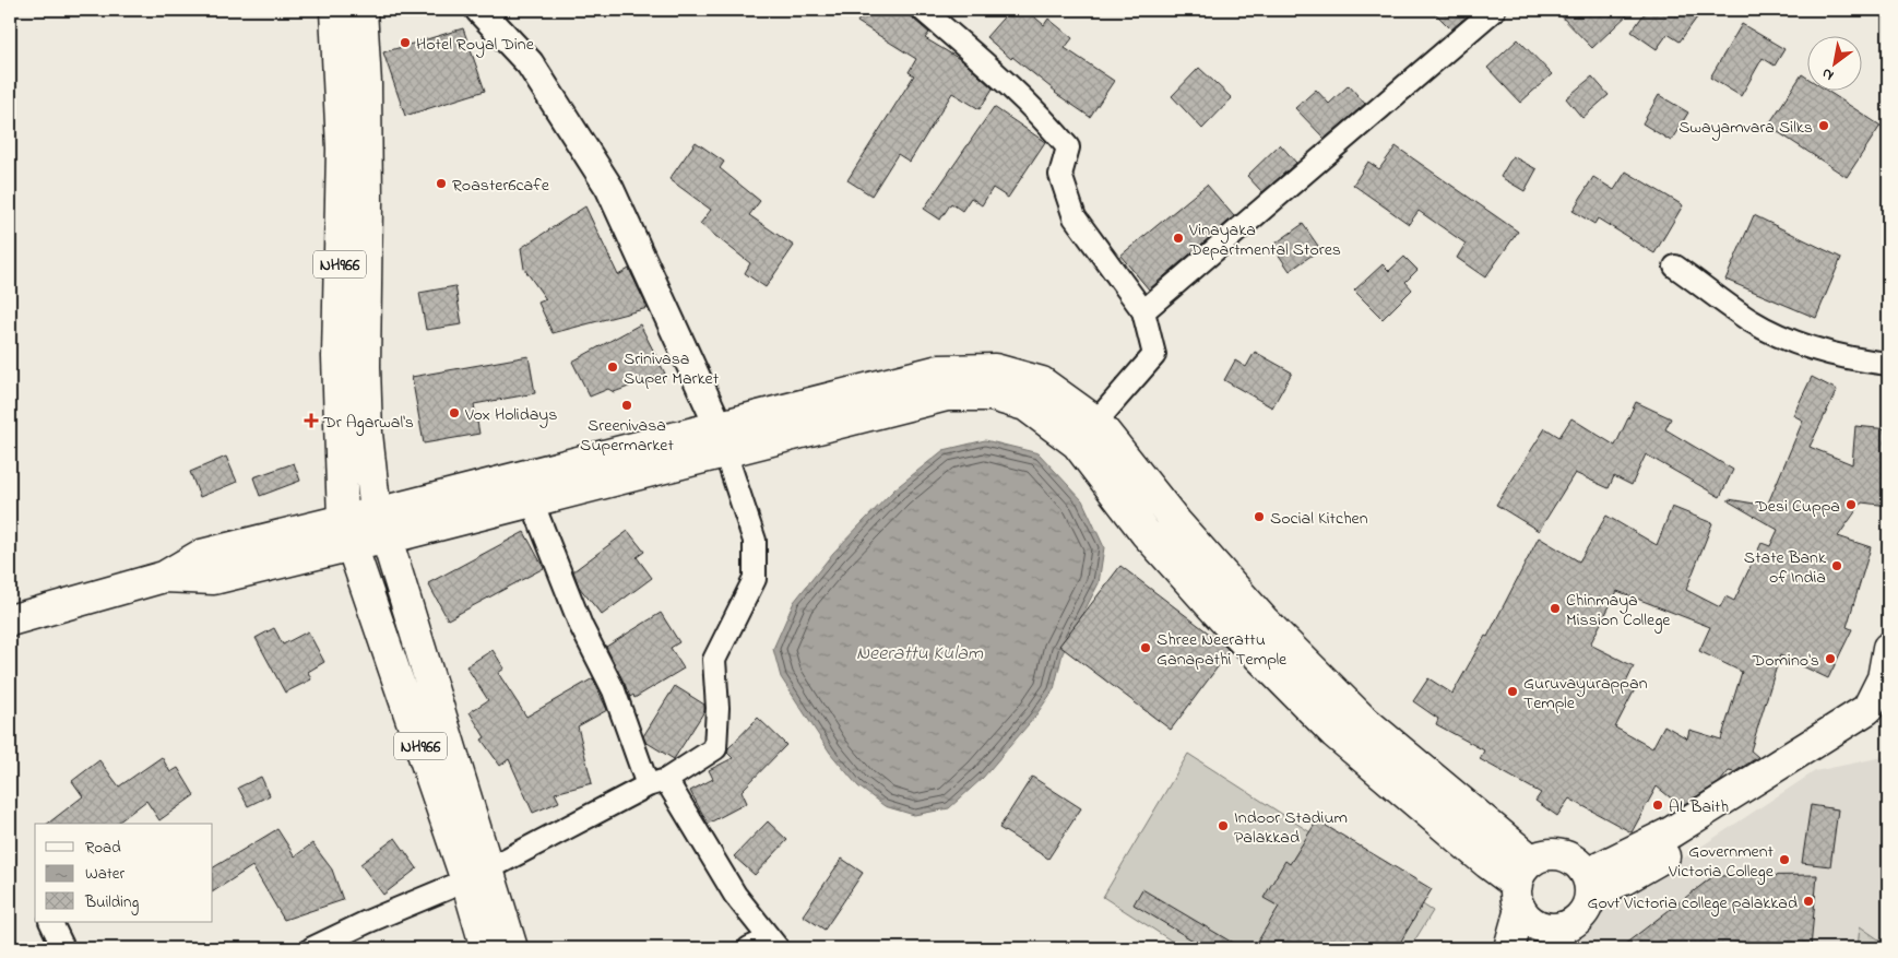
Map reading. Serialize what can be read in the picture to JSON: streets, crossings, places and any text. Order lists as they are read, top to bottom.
{
  "streets": {
    "main road": ["NH966"]
  },
  "water": ["Neerattu Kulam"],
  "places": {
    "other": [
      "Hotel Royal Dine",
      "Swayamvara Silks",
      "Roaster6cafe",
      "Vinayaka Departmental Stores",
      "Srinivasa Super Market",
      "Sreenivasa Supermarket",
      "Vox Holidays",
      "Desi Cuppa",
      "Social Kitchen",
      "State Bank of India",
      "Chinmaya Mission College",
      "Shree Neerattu Ganapathi Temple",
      "Domino's",
      "Guruvayurappan Temple",
      "AL Baith",
      "Indoor Stadium Palakkad",
      "Government Victoria College",
      "Govt Victoria college palakkad"
    ],
    "health": ["Dr Agarwal's"]
  },
  "legend": ["Road", "Water", "Building"],
  "north": "bottom left"
}
